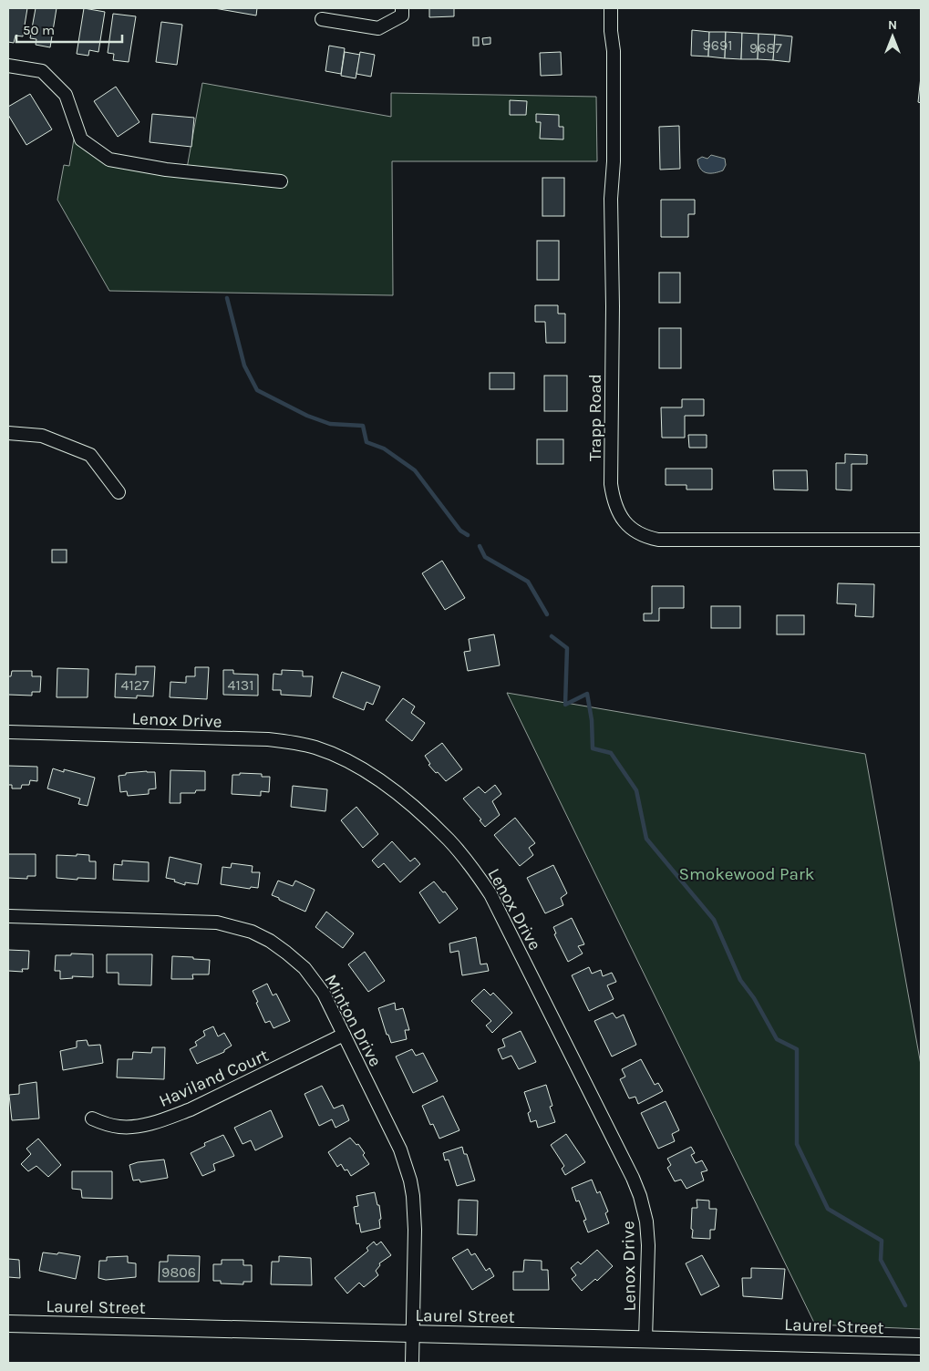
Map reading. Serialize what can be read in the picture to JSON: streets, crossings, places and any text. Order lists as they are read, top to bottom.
{
  "streets": {
    "street": [
      "Trapp Road",
      "Lenox Drive",
      "Minton Drive",
      "Haviland Court",
      "Laurel Street"
    ]
  },
  "crossings": [
    ["Lenox Drive", "Laurel Street"],
    ["Minton Drive", "Haviland Court"],
    ["Minton Drive", "Laurel Street"]
  ],
  "parks": ["Smokewood Park"],
  "house_numbers": [
    "9691",
    "9687",
    "4127",
    "4131",
    "9806"
  ],
  "scale_bar": "50 m",
  "north": "top"
}
